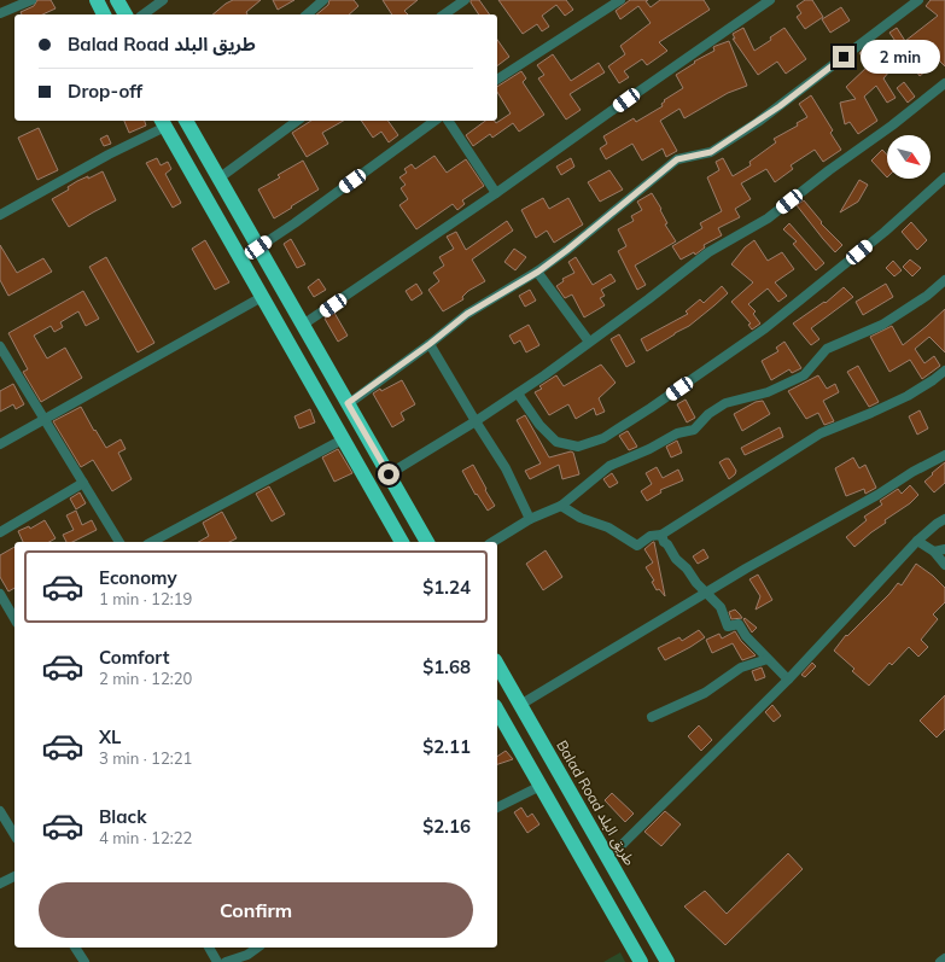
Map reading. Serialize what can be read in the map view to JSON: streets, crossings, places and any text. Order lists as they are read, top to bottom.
{
  "streets": {
    "highway": ["Balad Road طريق البلد"]
  },
  "north": "bottom right",
  "page": {
    "banner": ["Balad Road طريق البلد", "Drop-off"],
    "bubble": "2 min",
    "list": [
      {
        "name": "Economy",
        "note": "1 min · 12:19",
        "value": "$1.24"
      },
      {
        "name": "Comfort",
        "note": "2 min · 12:20",
        "value": "$1.68"
      },
      {
        "name": "XL",
        "note": "3 min · 12:21",
        "value": "$2.11"
      },
      {
        "name": "Black",
        "note": "4 min · 12:22",
        "value": "$2.16"
      }
    ],
    "buttons": "Confirm"
  }
}
